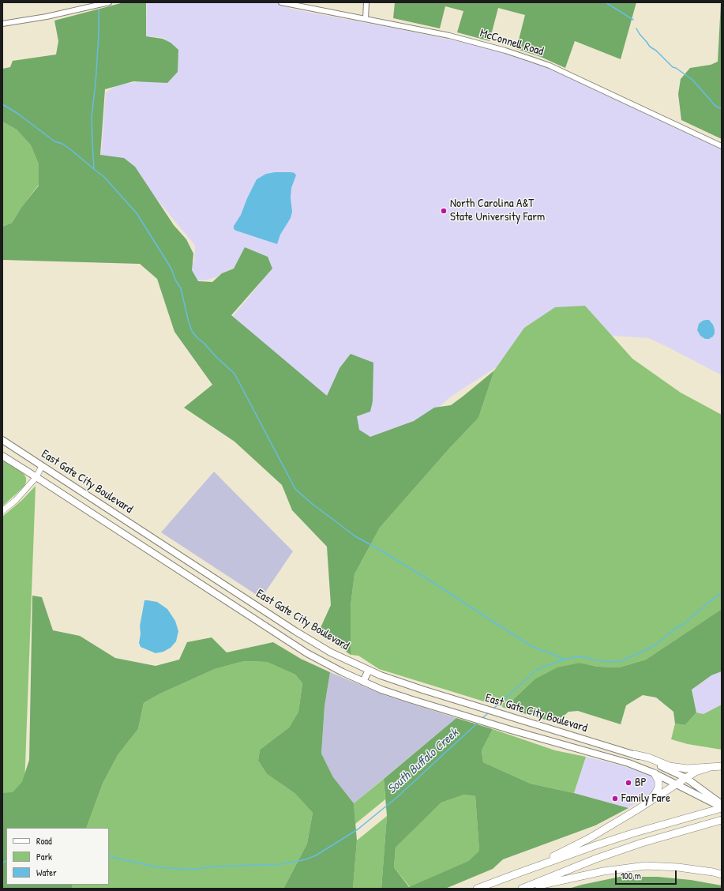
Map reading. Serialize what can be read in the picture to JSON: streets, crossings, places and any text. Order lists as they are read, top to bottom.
{
  "streets": {
    "main road": ["East Gate City Boulevard"],
    "street": ["McConnell Road"]
  },
  "water": ["South Buffalo Creek"],
  "places": ["North Carolina A&T State University Farm", "BP", "Family Fare"],
  "legend": ["Road", "Park", "Water"],
  "scale_bar": "100 m"
}
